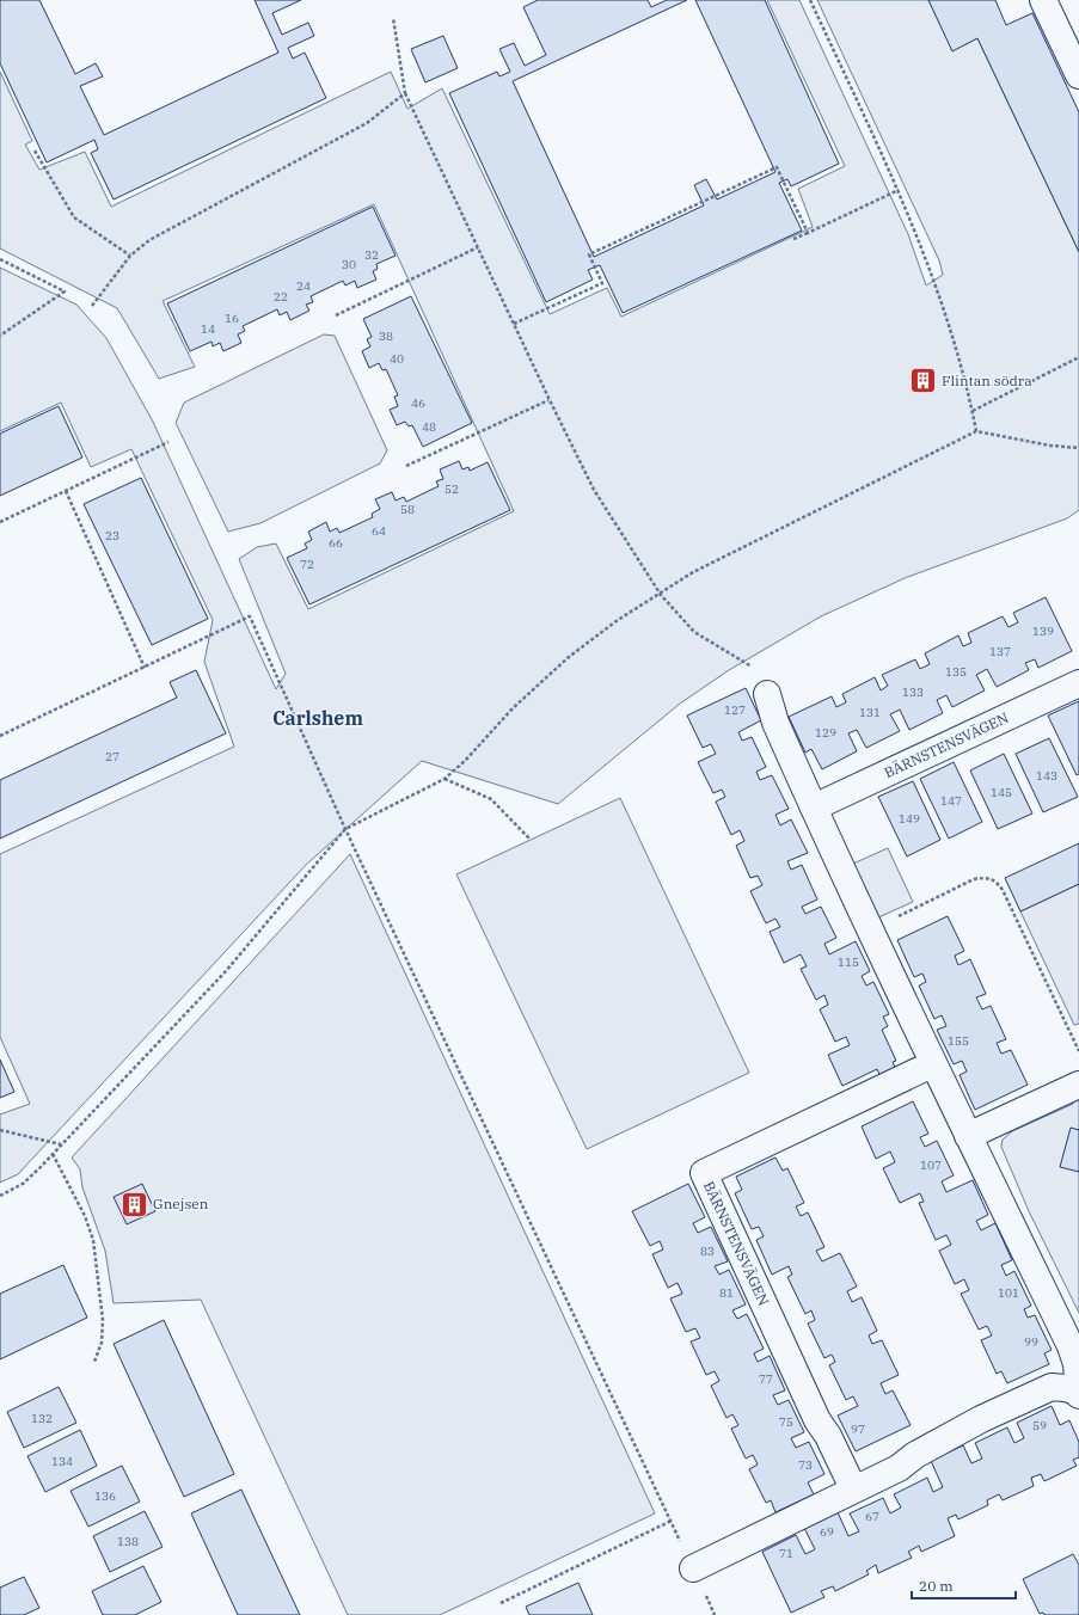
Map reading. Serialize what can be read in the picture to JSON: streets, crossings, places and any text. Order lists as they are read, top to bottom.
{
  "streets": {
    "street": ["BÄRNSTENSVÄGEN"]
  },
  "districts": ["Carlshem"],
  "places": {
    "building": ["Flintan södra", "Gnejsen"]
  },
  "house_numbers": [
    "32",
    "30",
    "24",
    "22",
    "16",
    "14",
    "38",
    "40",
    "46",
    "48",
    "52",
    "58",
    "64",
    "23",
    "66",
    "72",
    "139",
    "137",
    "135",
    "133",
    "127",
    "131",
    "129",
    "27",
    "143",
    "145",
    "147",
    "149",
    "115",
    "155",
    "107",
    "83",
    "81",
    "101",
    "99",
    "77",
    "132",
    "75",
    "59",
    "97",
    "134",
    "73",
    "136",
    "67",
    "69",
    "138",
    "71"
  ],
  "scale_bar": "20 m"
}
